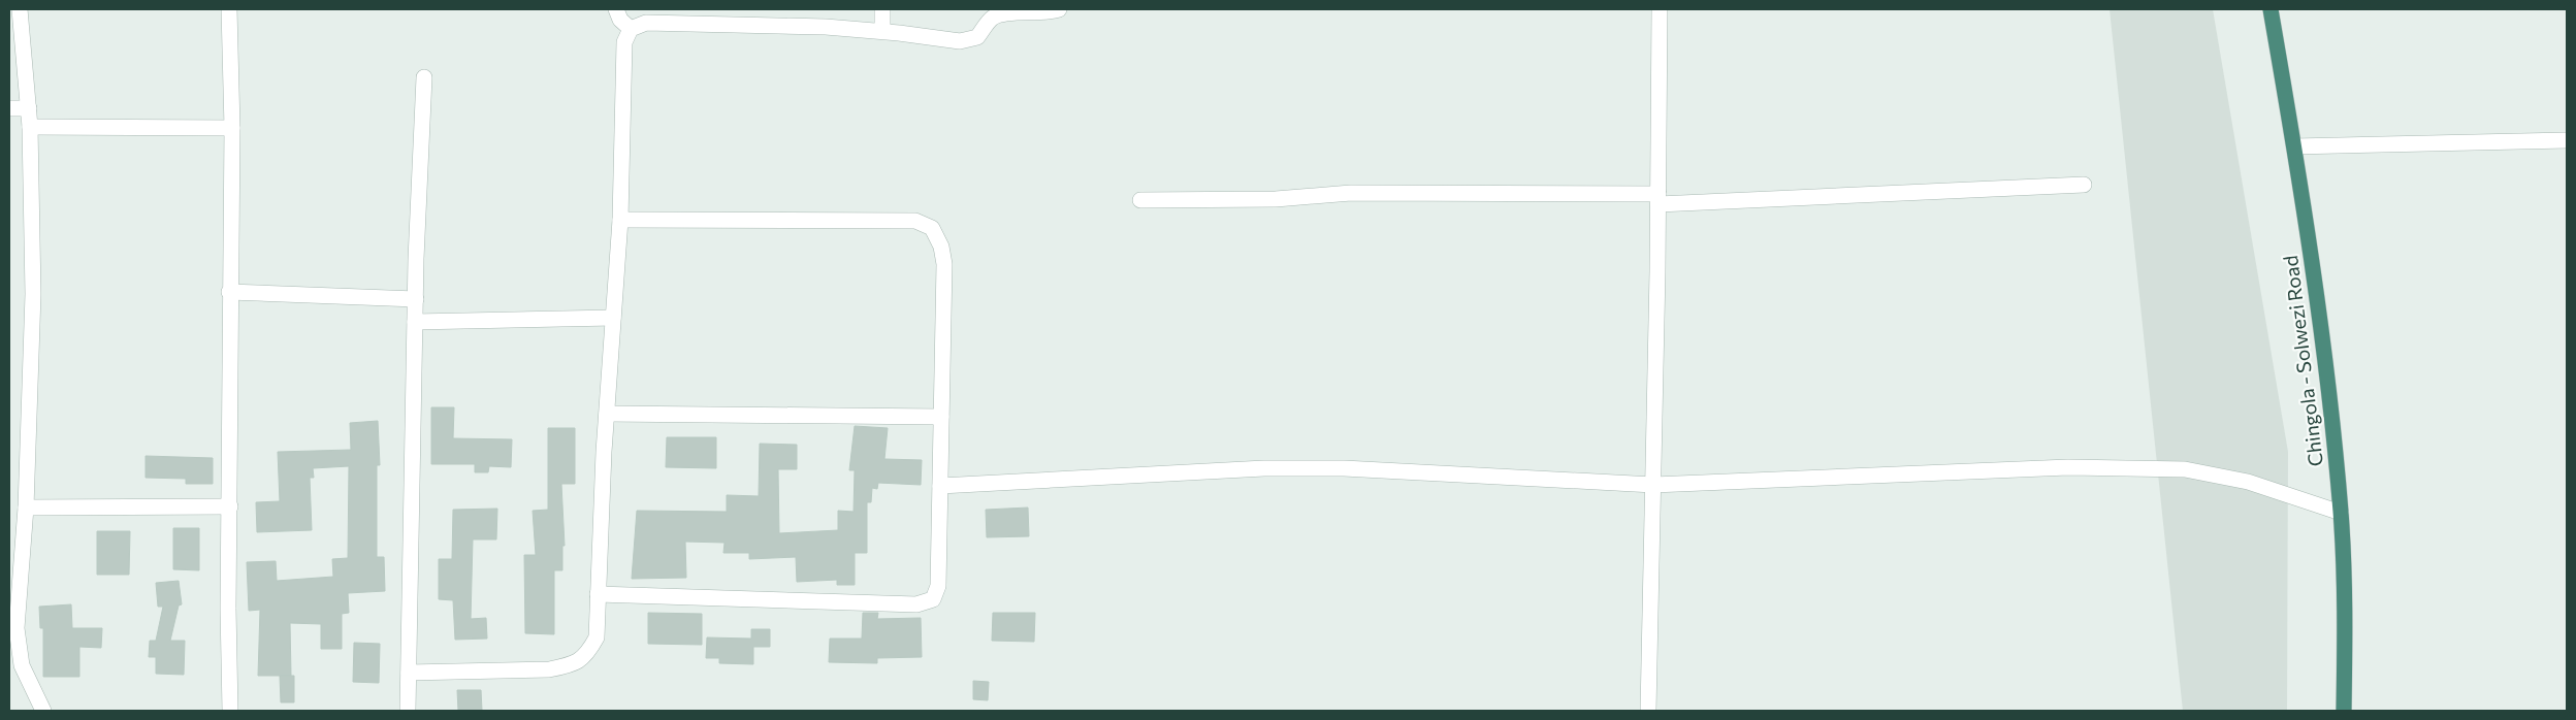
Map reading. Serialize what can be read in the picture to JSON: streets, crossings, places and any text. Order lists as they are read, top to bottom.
{
  "streets": {
    "highway": ["Chingola - Solwezi Road"]
  }
}
